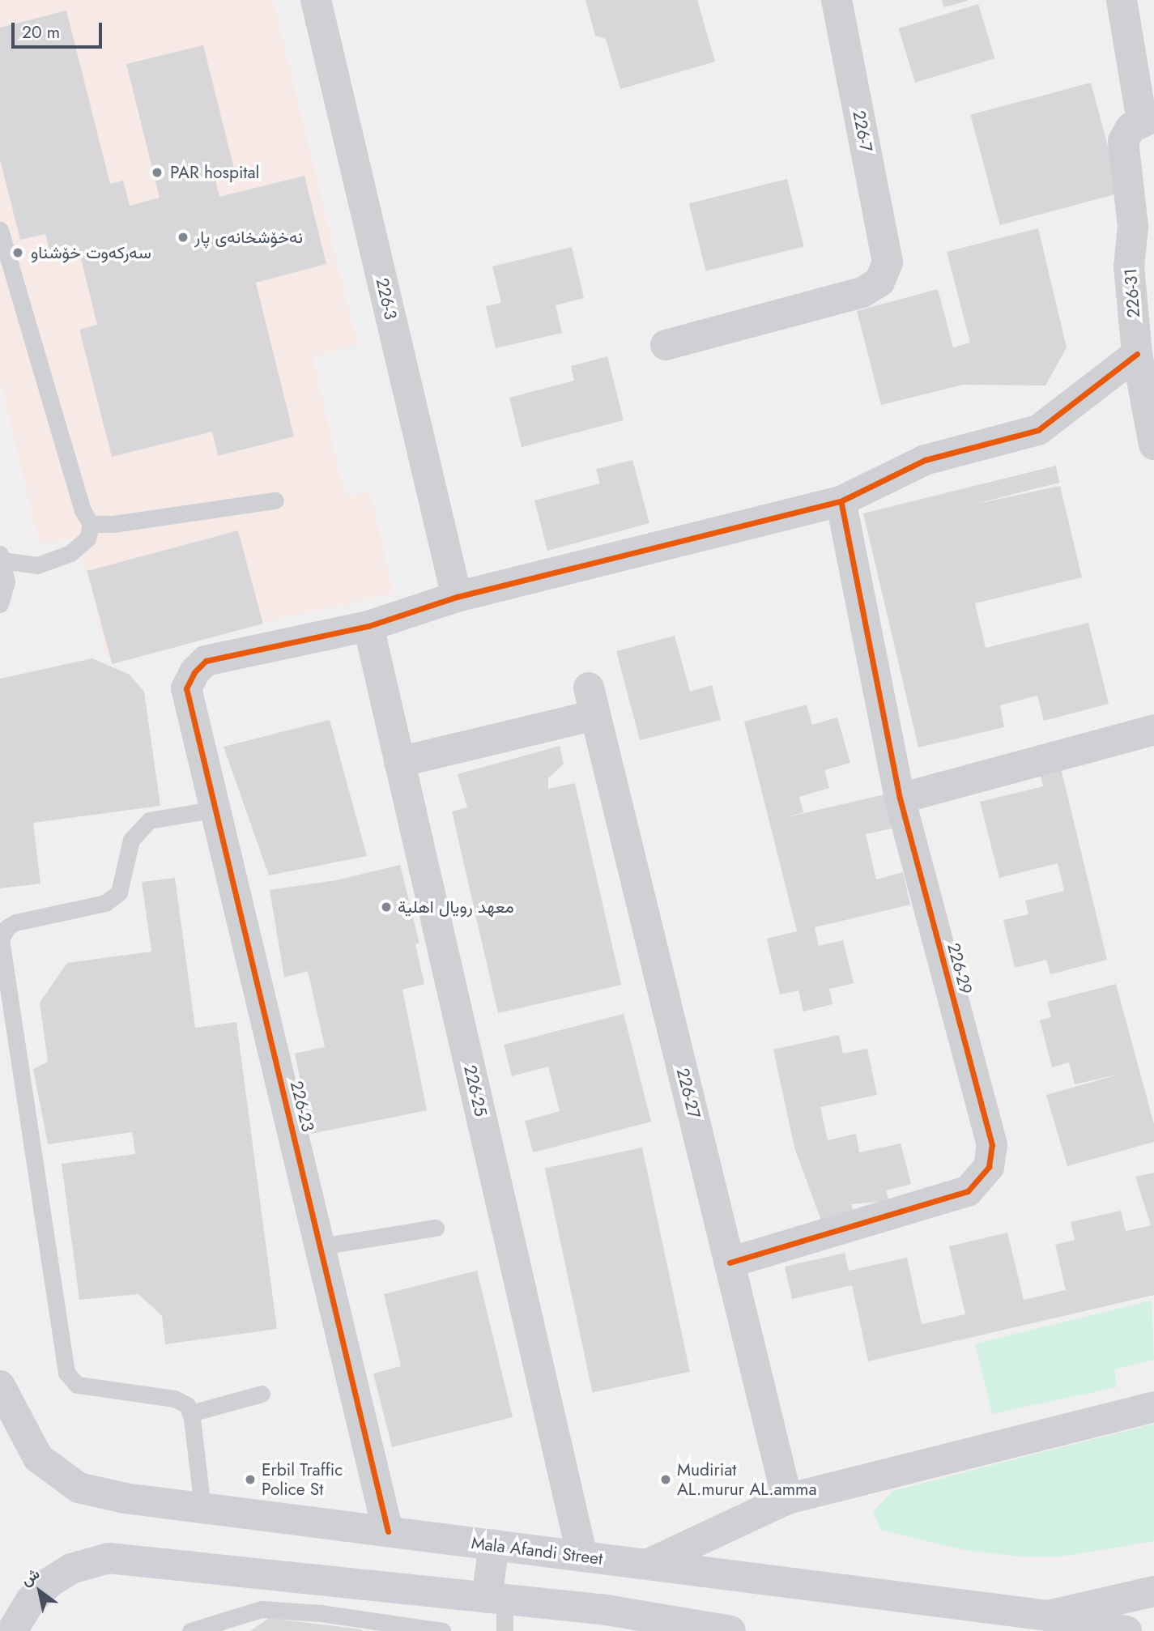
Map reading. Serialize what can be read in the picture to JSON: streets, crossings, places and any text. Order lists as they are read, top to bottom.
{
  "streets": {
    "main road": ["Mala Afandi Street"],
    "street": [
      "226-7",
      "226-31",
      "226-3",
      "226-29",
      "226-25",
      "226-27",
      "226-23"
    ]
  },
  "crossings": [
    ["226-29", "226-27"],
    ["226-25", "226-27"],
    ["226-25", "226-23"],
    ["226-25", "Mala Afandi Street"],
    ["226-23", "Mala Afandi Street"]
  ],
  "places": [
    "PAR hospital",
    "نەخۆشخانەی پار",
    "سەرکەوت خۆشناو",
    "معهد رويال اهلية",
    "Erbil Traffic Police St",
    "Mudiriat AL.murur AL.amma"
  ],
  "scale_bar": "20 m",
  "north": "top left"
}
